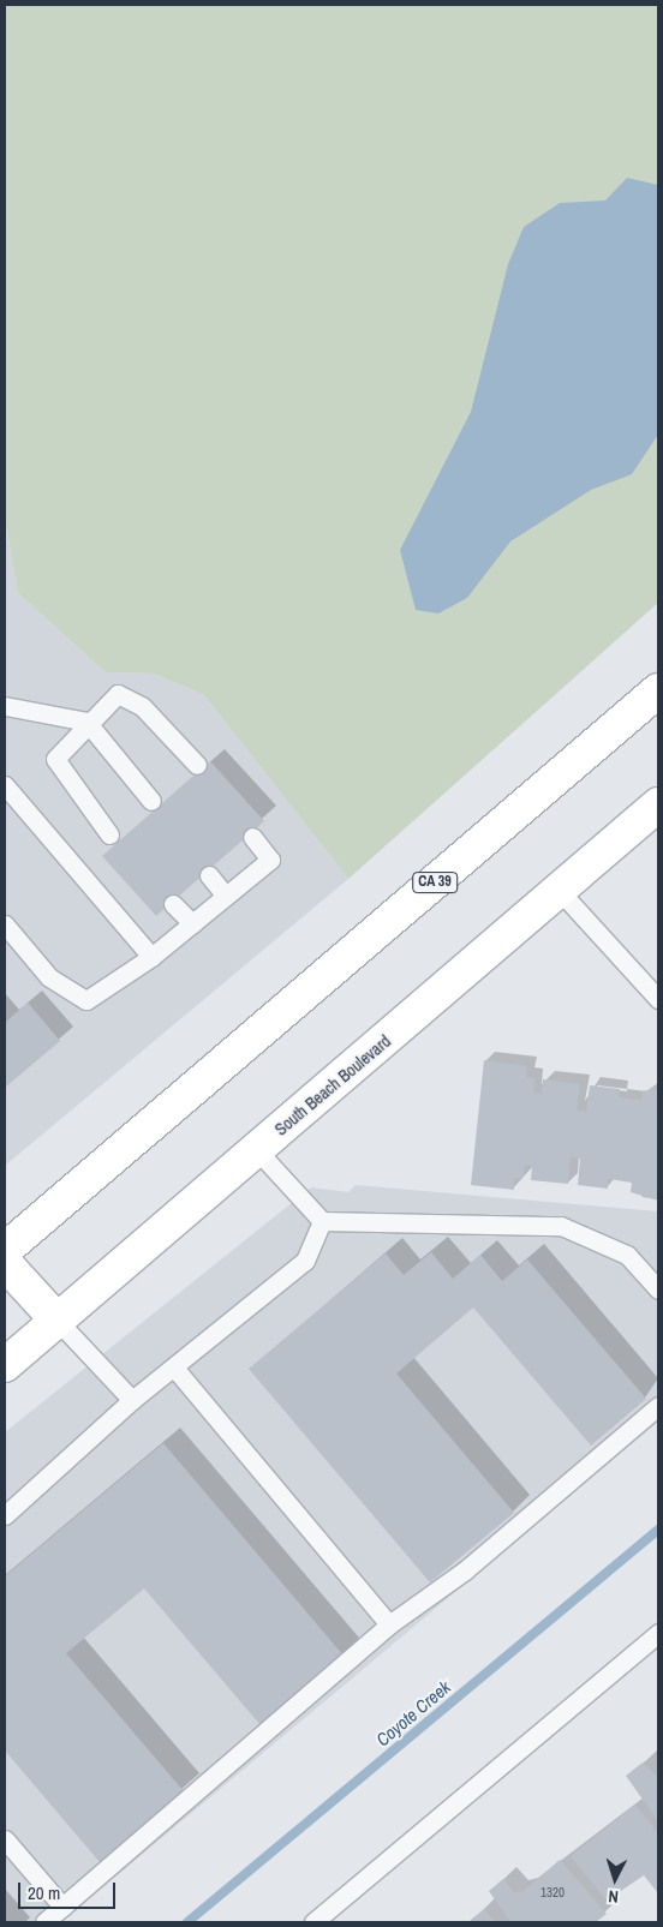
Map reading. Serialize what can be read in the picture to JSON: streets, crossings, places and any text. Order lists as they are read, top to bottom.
{
  "streets": {
    "main road": ["CA 39", "South Beach Boulevard"]
  },
  "water": ["Coyote Creek"],
  "house_numbers": ["1320"],
  "scale_bar": "20 m",
  "north": "bottom"
}
